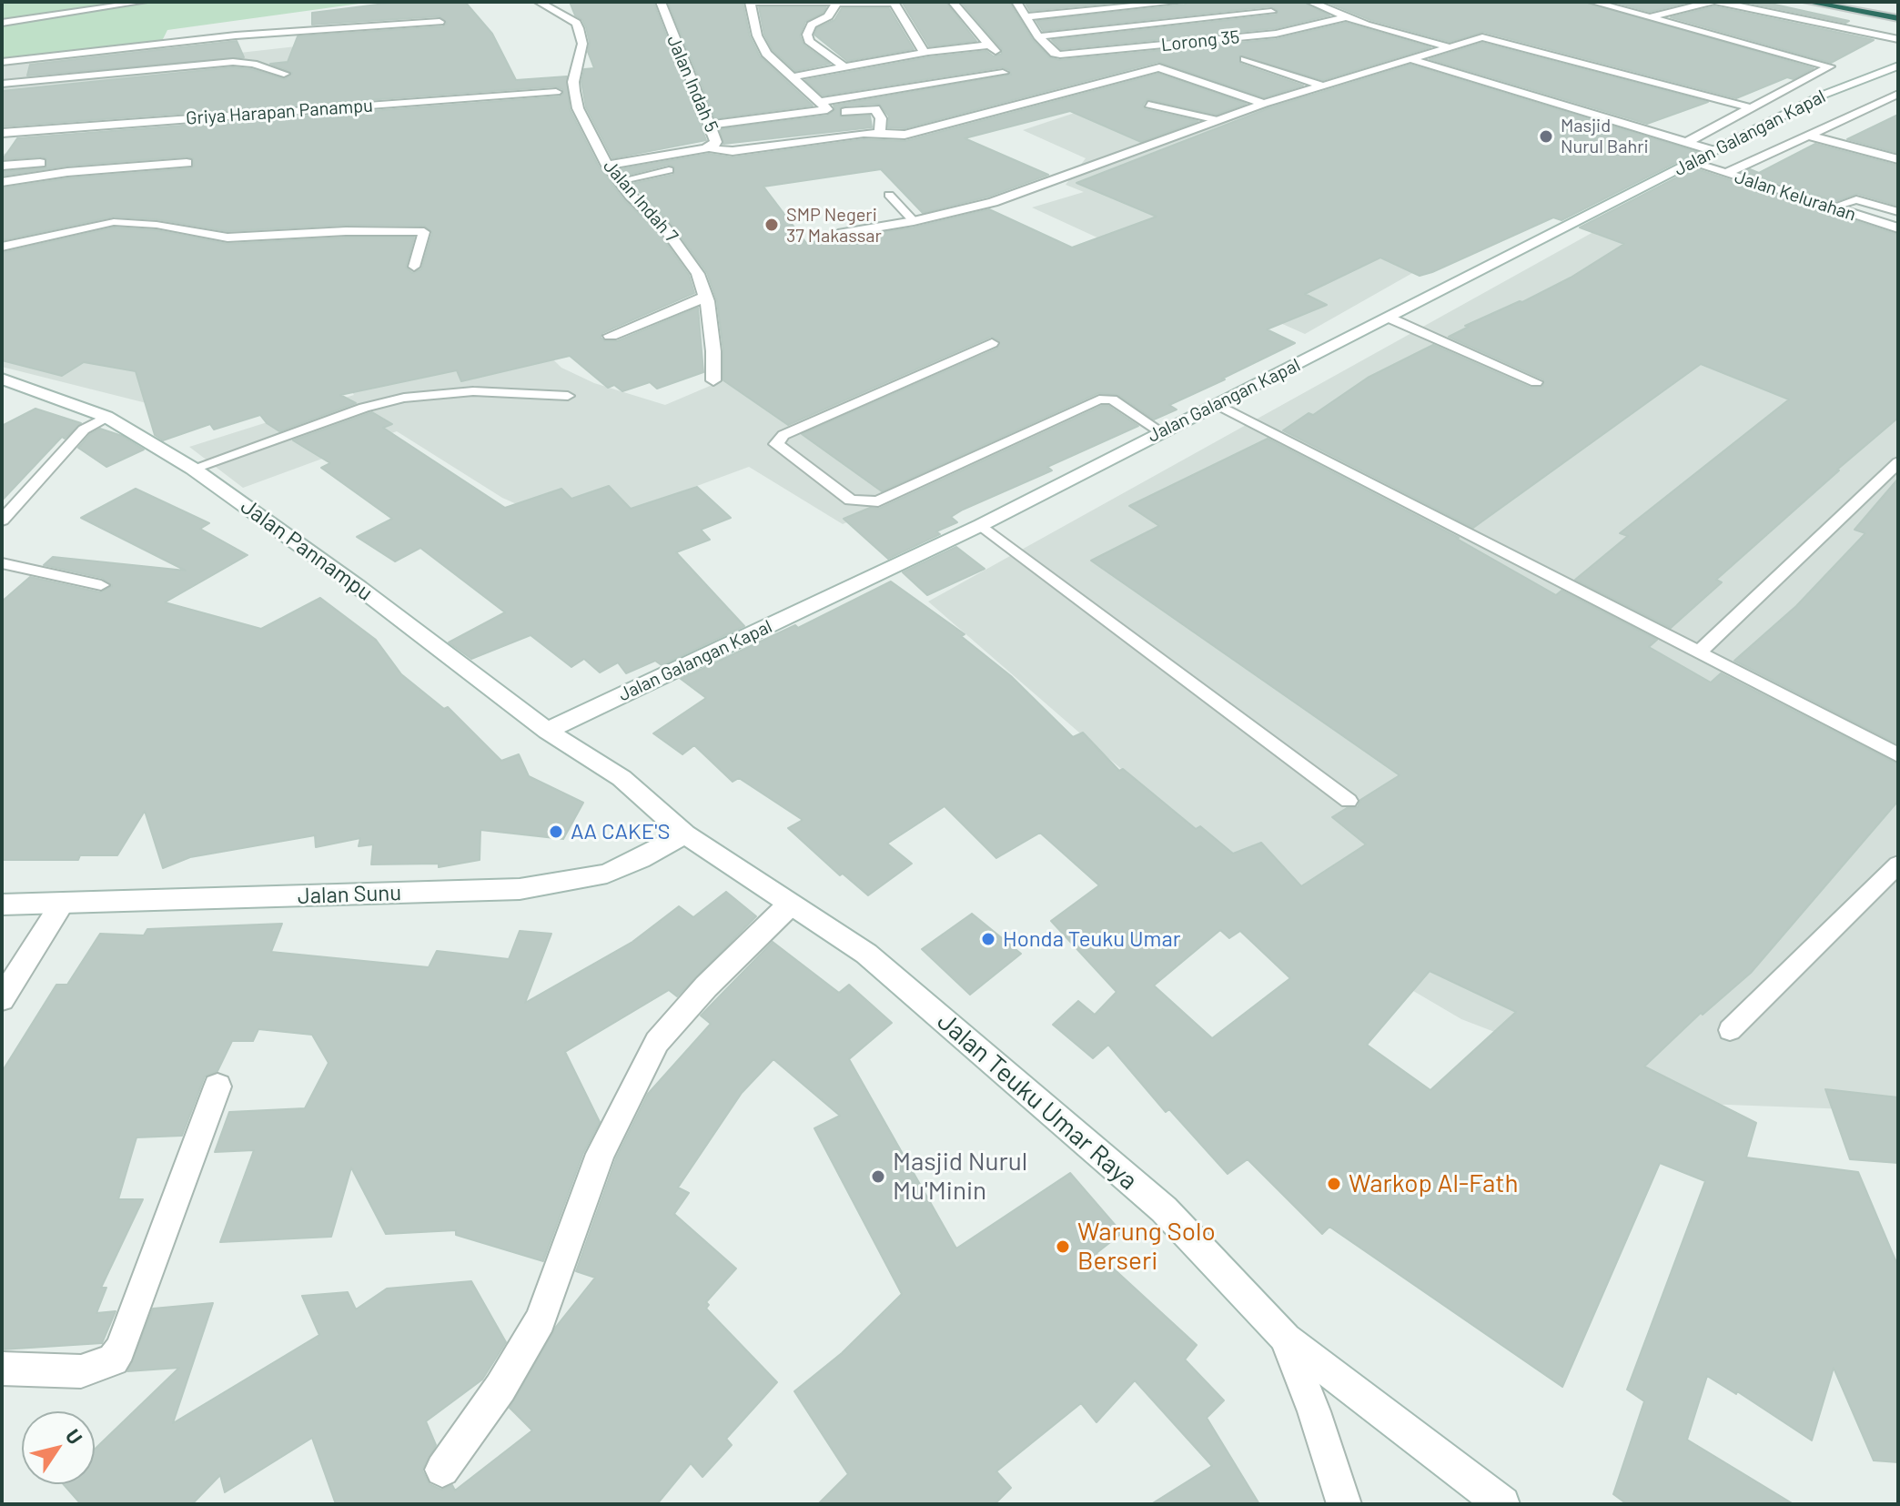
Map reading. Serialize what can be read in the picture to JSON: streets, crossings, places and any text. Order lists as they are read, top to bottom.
{
  "streets": {
    "street": [
      "Lorong 35",
      "Jalan Indah 5",
      "Griya Harapan Panampu",
      "Jalan Galangan Kapal",
      "Jalan Kelurahan",
      "Jalan Indah 7",
      "Jalan Pannampu",
      "Jalan Sunu",
      "Jalan Teuku Umar Raya"
    ]
  },
  "crossings": [
    ["Jalan Indah 5", "Jalan Indah 7"],
    ["Jalan Galangan Kapal", "Jalan Kelurahan"],
    ["Jalan Galangan Kapal", "Jalan Pannampu"],
    ["Jalan Pannampu", "Jalan Sunu"],
    ["Jalan Pannampu", "Jalan Teuku Umar Raya"],
    ["Jalan Sunu", "Jalan Teuku Umar Raya"]
  ],
  "places": [
    "Masjid Nurul Bahri",
    "SMP Negeri 37 Makassar",
    "AA CAKE'S",
    "Honda Teuku Umar",
    "Masjid Nurul Mu'Minin",
    "Warkop Al-Fath",
    "Warung Solo Berseri"
  ],
  "north": "top right"
}
